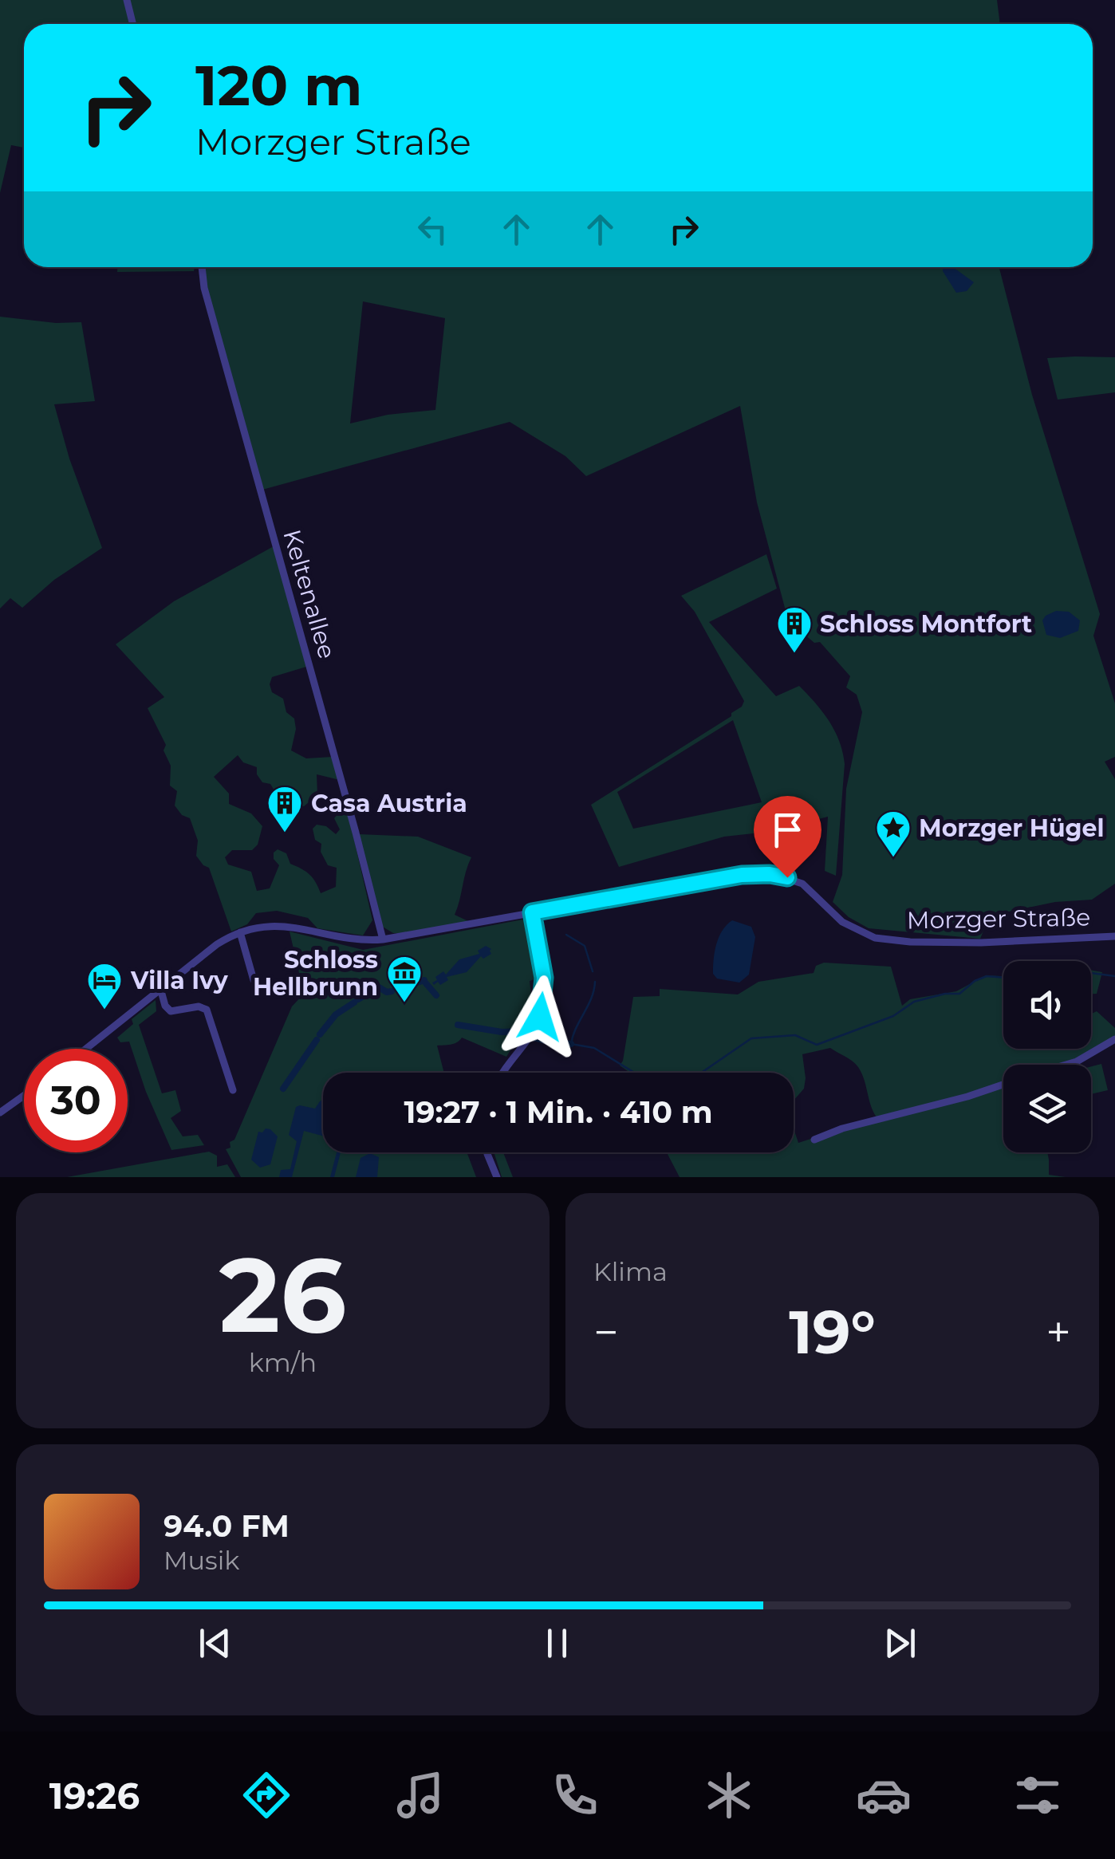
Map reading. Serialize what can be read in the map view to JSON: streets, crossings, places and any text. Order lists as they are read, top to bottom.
{
  "streets": {
    "street": ["Keltenallee", "Morzger Straße"]
  },
  "crossings": [
    ["Keltenallee", "Morzger Straße"]
  ],
  "places": {
    "building": ["Schloss Montfort", "Casa Austria"],
    "place": ["Morzger Hügel"],
    "museum": ["Schloss Hellbrunn"],
    "hotel": ["Villa Ivy"]
  },
  "page": {
    "turn": ["120 m", "Morzger Straße"],
    "limit": "30",
    "trip": "19:27 · 1 Min. · 410 m",
    "tile": [
      ["26", "km/h"],
      "Klima"
    ],
    "heat": ["−", "19°", "+"],
    "song": ["94.0 FM", "Musik"],
    "tabs": "19:26"
  }
}
